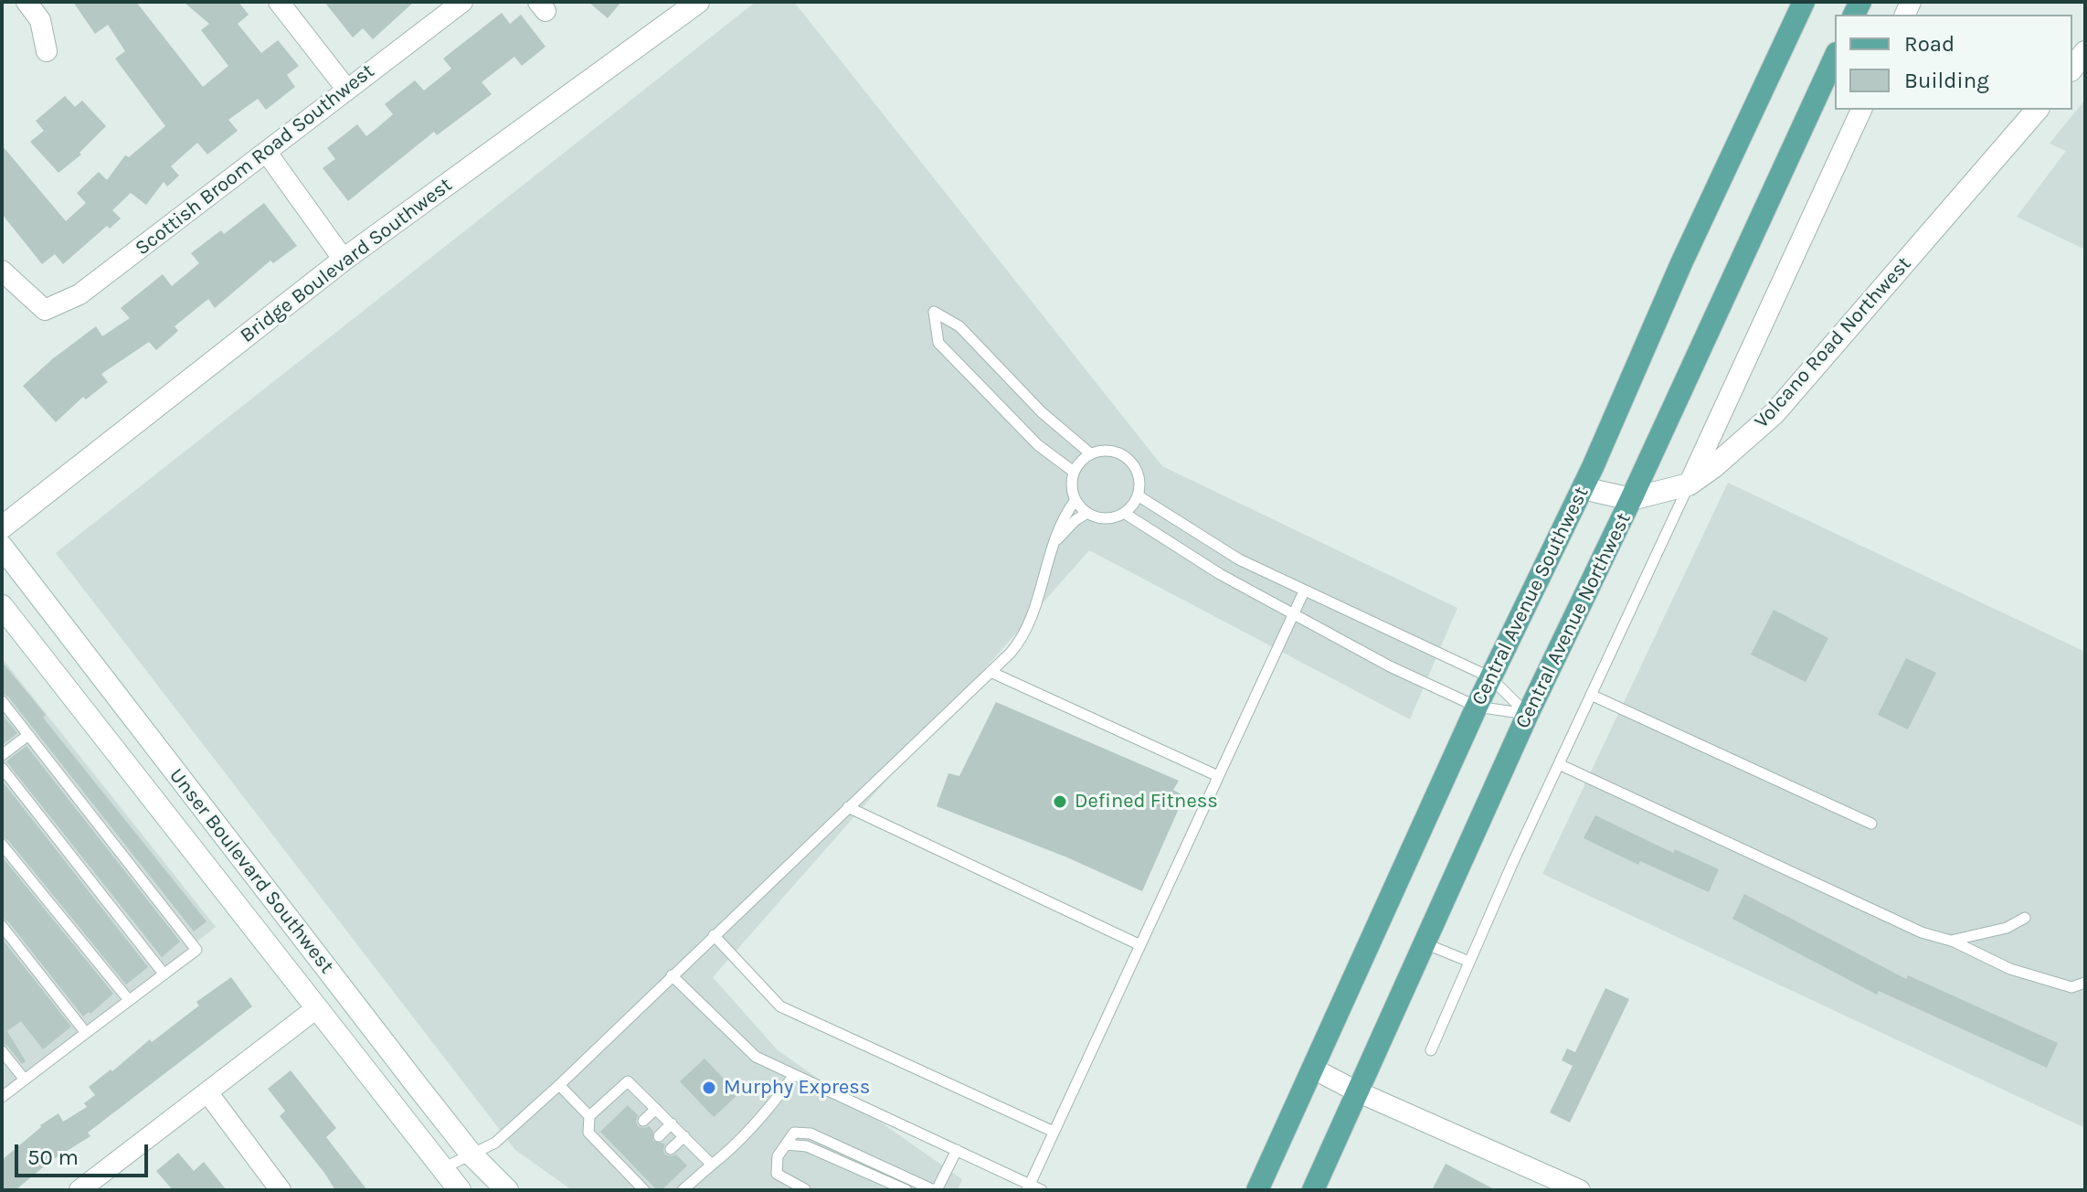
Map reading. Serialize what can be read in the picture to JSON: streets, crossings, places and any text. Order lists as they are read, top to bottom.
{
  "streets": {
    "main road": [
      "Bridge Boulevard Southwest",
      "Volcano Road Northwest",
      "Central Avenue Southwest",
      "Central Avenue Northwest",
      "Unser Boulevard Southwest"
    ],
    "street": ["Scottish Broom Road Southwest"]
  },
  "crossings": [
    ["Volcano Road Northwest", "Central Avenue Southwest"],
    ["Volcano Road Northwest", "Central Avenue Northwest"]
  ],
  "places": ["Defined Fitness", "Murphy Express"],
  "legend": ["Road", "Building"],
  "scale_bar": "50 m"
}
